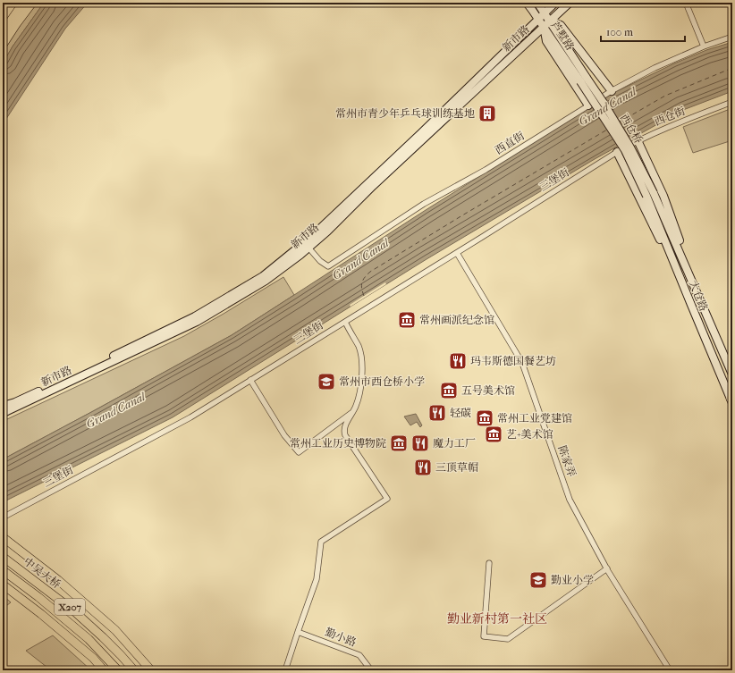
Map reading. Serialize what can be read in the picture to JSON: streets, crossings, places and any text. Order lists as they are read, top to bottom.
{
  "streets": {
    "main road": ["中吴大桥", "X207"],
    "street": [
      "芦墅路",
      "新市路",
      "西仓街",
      "西仓桥",
      "西直街",
      "三堡街",
      "大仓路",
      "陈家弄",
      "勤小路"
    ]
  },
  "crossings": [
    ["芦墅路", "新市路"],
    ["芦墅路", "西仓桥"],
    ["新市路", "西直街"],
    ["西仓街", "三堡街"],
    ["西仓桥", "大仓路"],
    ["三堡街", "陈家弄"]
  ],
  "districts": ["勤业新村第一社区"],
  "water": ["Grand Canal"],
  "places": {
    "building": ["常州市青少年乒乓球训练基地"],
    "museum": [
      "常州画派纪念馆",
      "五号美术馆",
      "常州工业党建馆",
      "艺+美术馆",
      "常州工业历史博物院"
    ],
    "restaurant": [
      "玛韦斯德国餐艺坊",
      "轻碳",
      "魔力工厂",
      "三顶草帽"
    ],
    "school or university": ["常州市西仓桥小学", "勤业小学"]
  },
  "scale_bar": "100 m"
}
